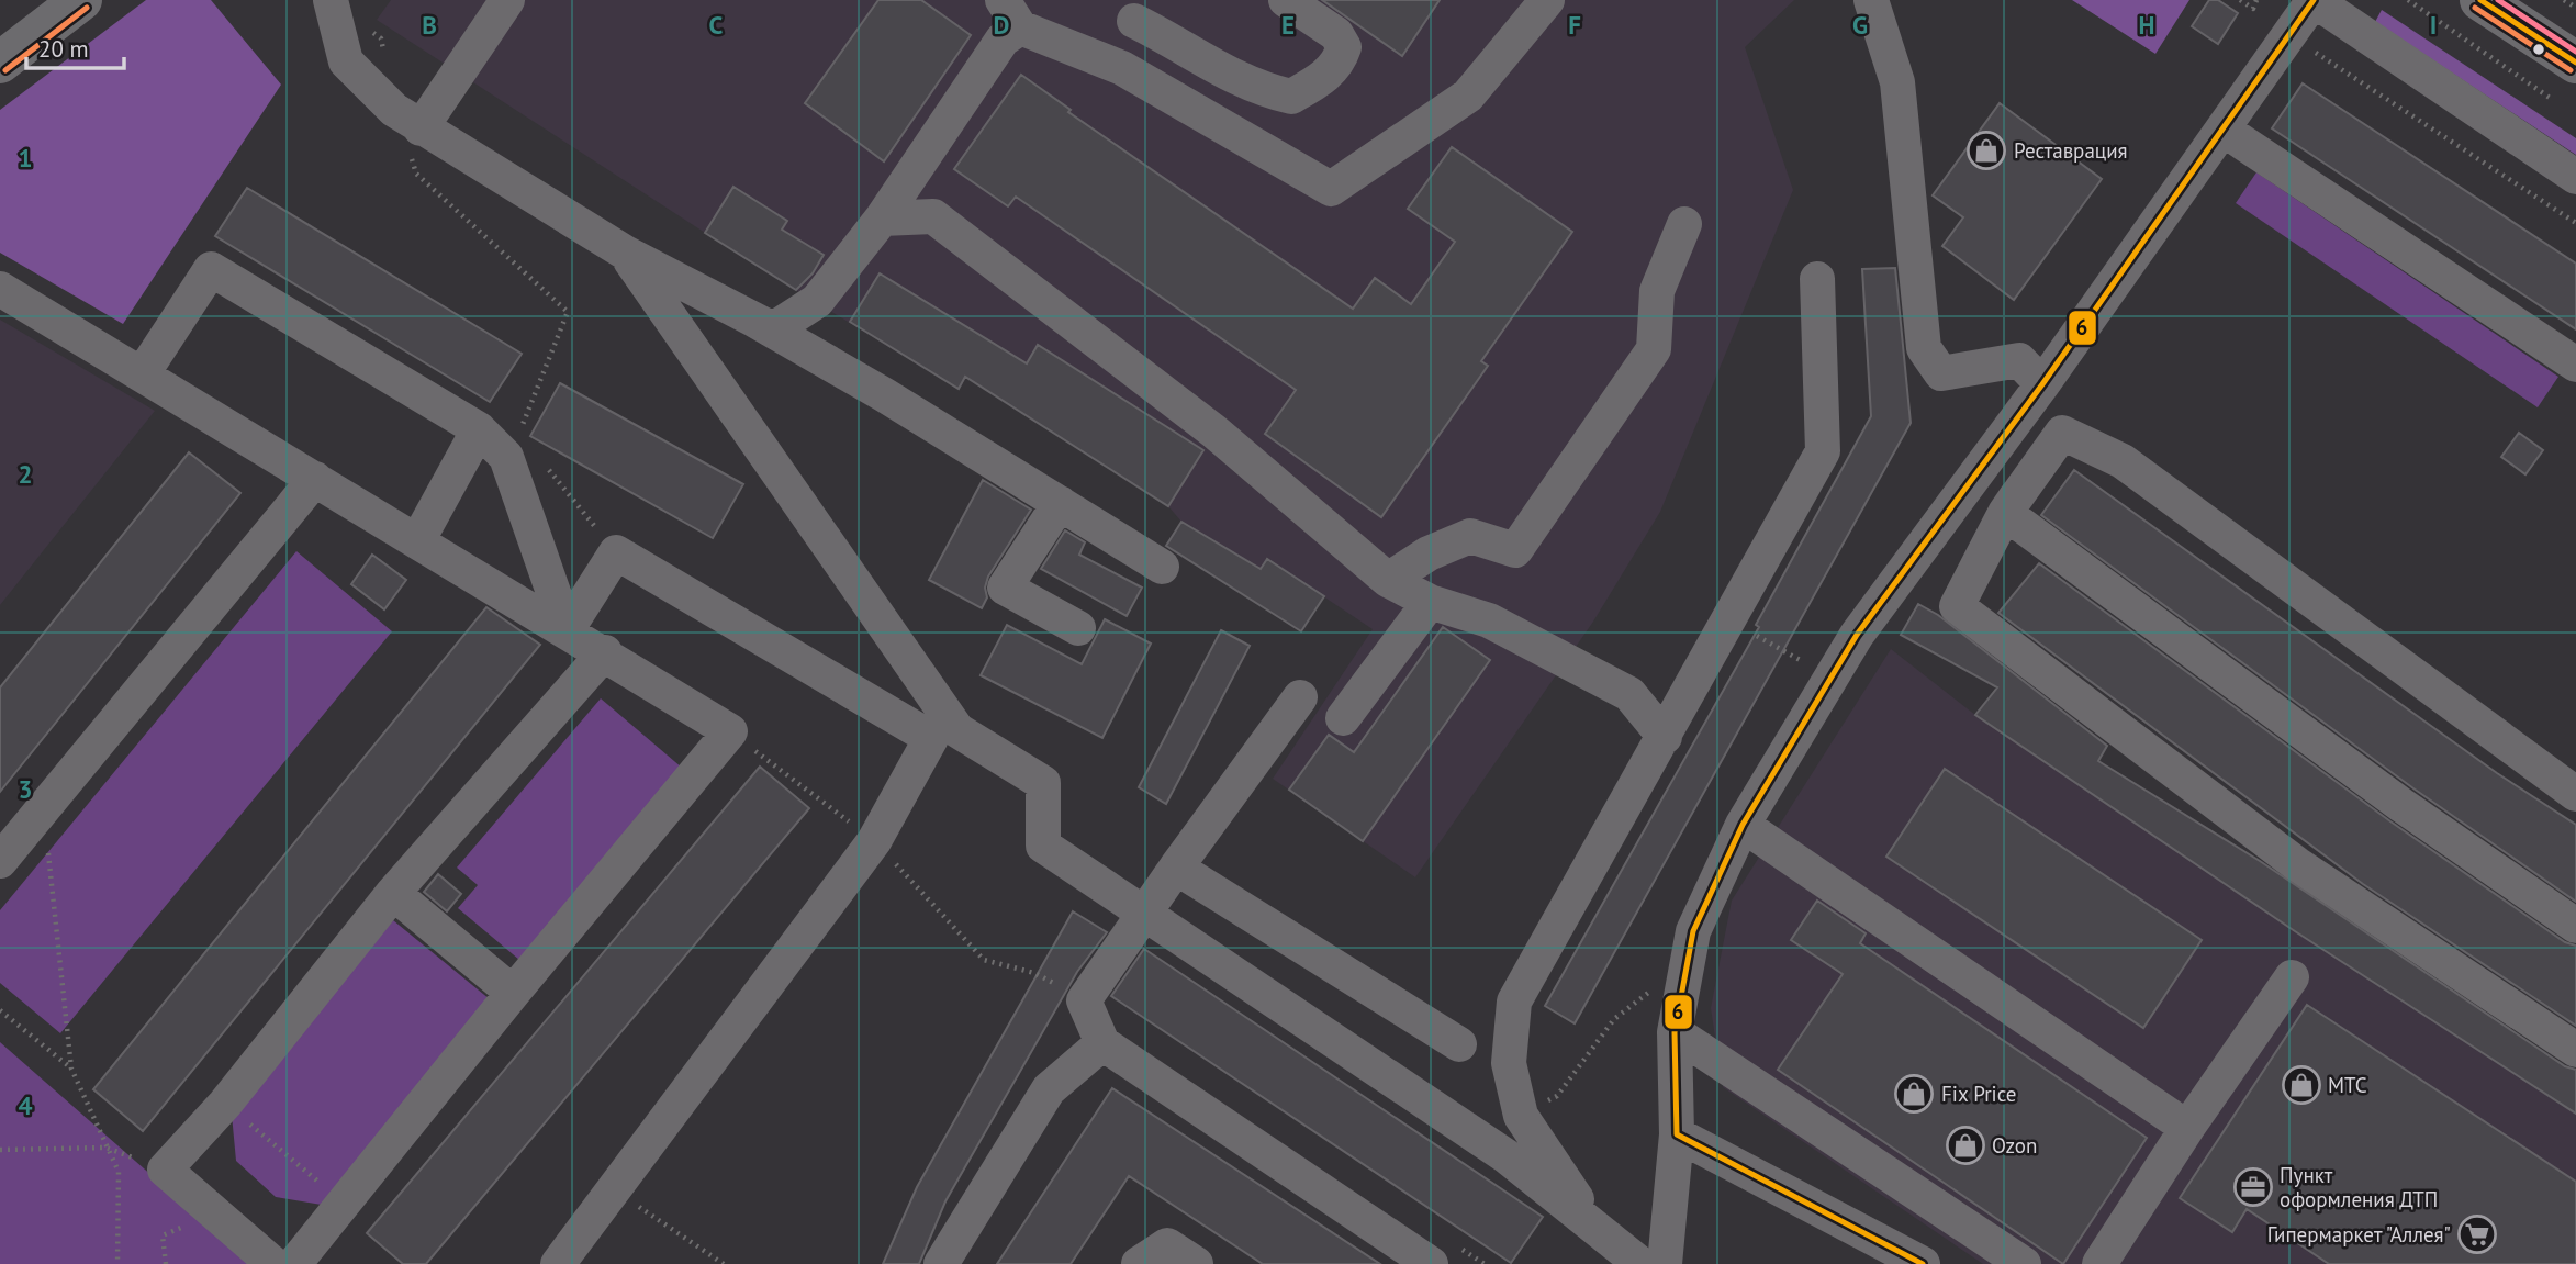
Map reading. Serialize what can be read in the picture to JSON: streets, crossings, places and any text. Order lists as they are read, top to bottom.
{
  "places": {
    "shop": [
      "Реставрация",
      "МТС",
      "Fix Price",
      "Ozon"
    ],
    "office": ["Пункт оформления ДТП"],
    "supermarket": ["Гипермаркет \"Аллея\""]
  },
  "lines": ["transit line 6"],
  "scale_bar": "20 m",
  "grid": {
    "columns": [
      "B",
      "C",
      "D",
      "E",
      "F",
      "G",
      "H",
      "I"
    ],
    "rows": [
      "1",
      "2",
      "3",
      "4"
    ]
  }
}
